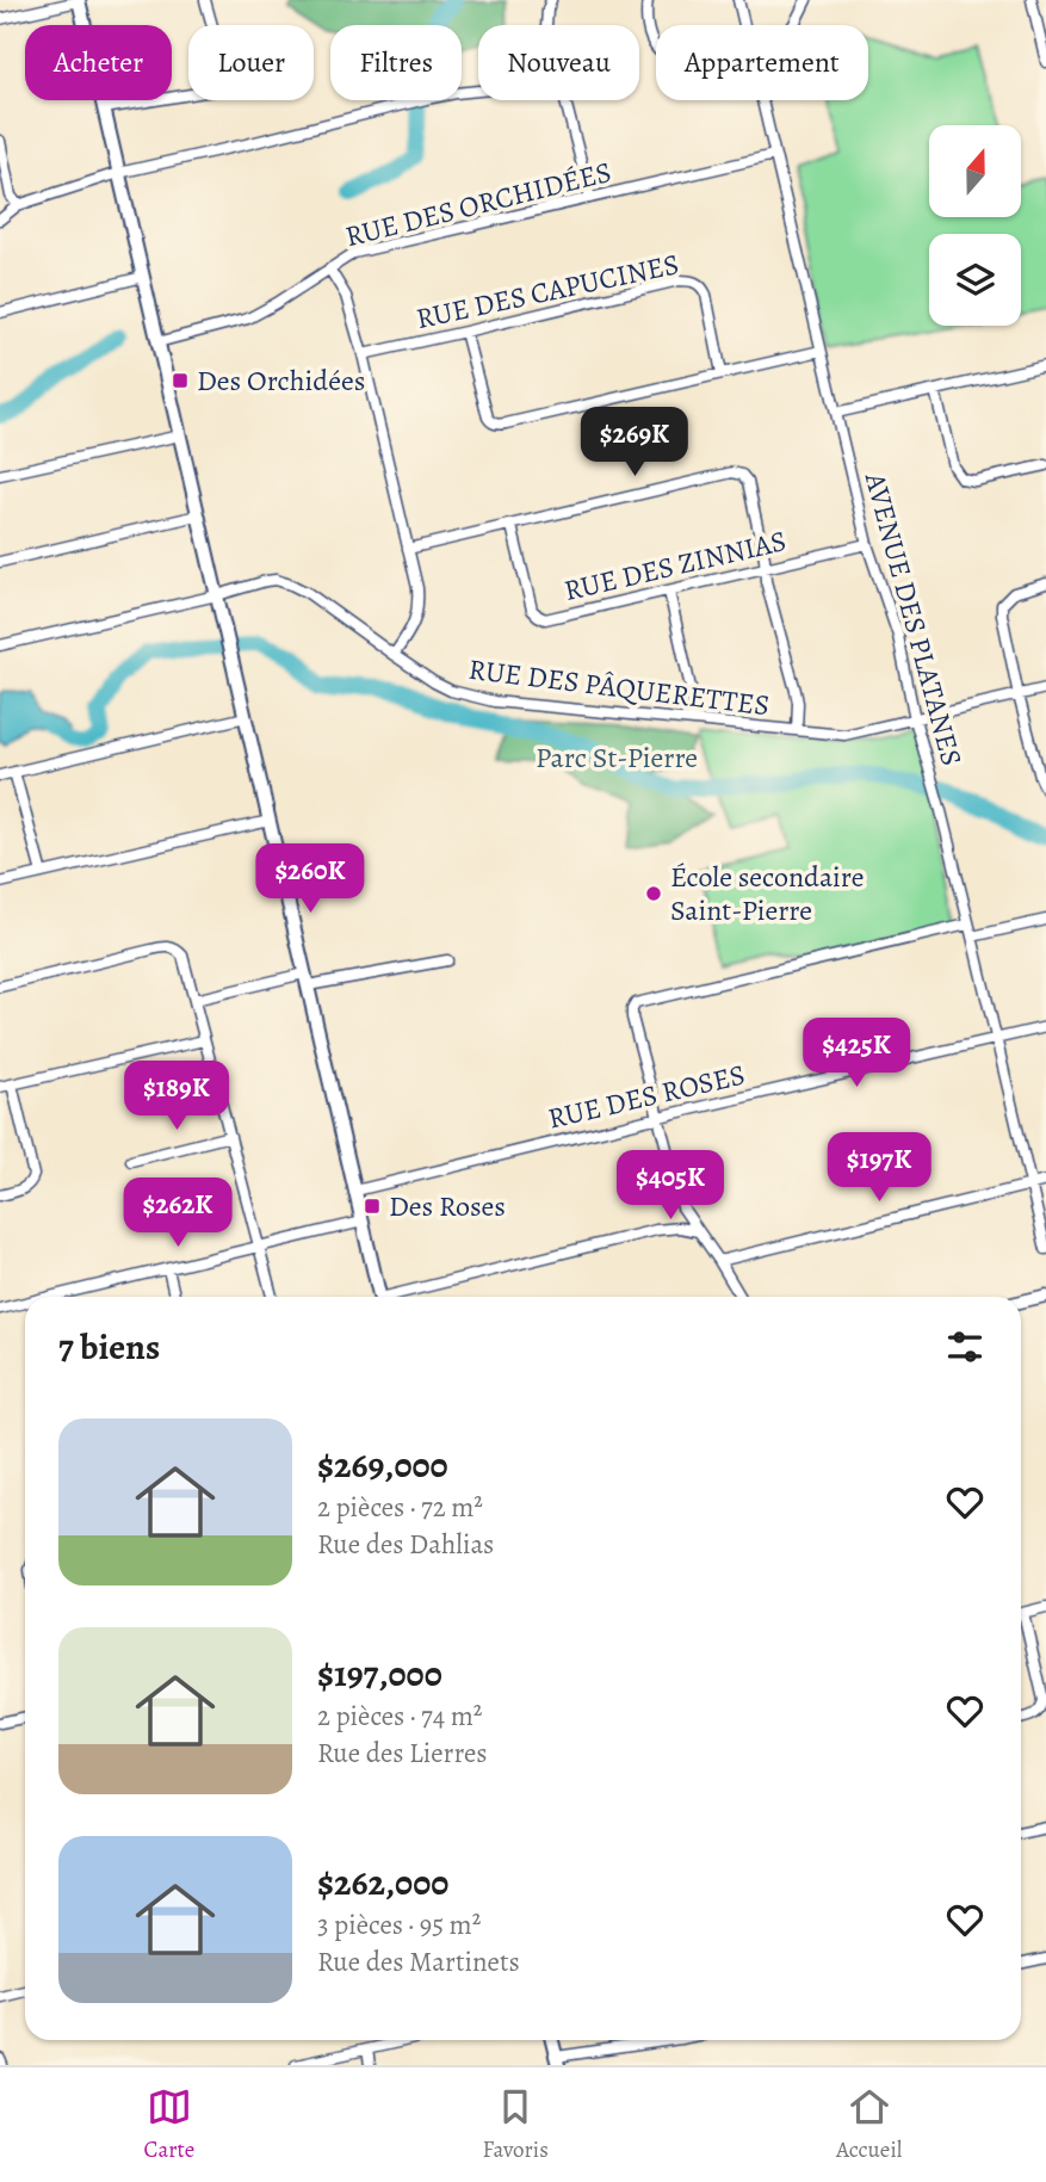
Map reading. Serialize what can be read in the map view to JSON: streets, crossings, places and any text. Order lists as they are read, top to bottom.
{
  "streets": {
    "street": [
      "RUE DES ORCHIDÉES",
      "RUE DES CAPUCINES",
      "RUE DES ZINNIAS",
      "AVENUE DES PLATANES",
      "RUE DES PÂQUERETTES",
      "RUE DES ROSES"
    ]
  },
  "crossings": [
    ["RUE DES ORCHIDÉES", "AVENUE DES PLATANES"],
    ["RUE DES ZINNIAS", "AVENUE DES PLATANES"],
    ["AVENUE DES PLATANES", "RUE DES PÂQUERETTES"],
    ["AVENUE DES PLATANES", "RUE DES ROSES"]
  ],
  "parks": ["Parc St-Pierre"],
  "places": {
    "transit": ["Des Orchidées", "Des Roses"],
    "other": ["École secondaire Saint-Pierre"]
  },
  "north": "top",
  "page": {
    "chip": [
      "Acheter",
      "Louer",
      "Filtres",
      "Nouveau",
      "Appartement"
    ],
    "price": [
      "$269K",
      "$260K",
      "$425K",
      "$189K",
      "$197K",
      "$405K",
      "$262K"
    ],
    "heading": "7 biens",
    "list": [
      {
        "name": "$269,000",
        "note": "2 pièces · 72 m² · Rue des Dahlias"
      },
      {
        "name": "$197,000",
        "note": "2 pièces · 74 m² · Rue des Lierres"
      },
      {
        "name": "$262,000",
        "note": "3 pièces · 95 m² · Rue des Martinets"
      }
    ],
    "tabs": ["Carte", "Favoris", "Accueil"]
  }
}
